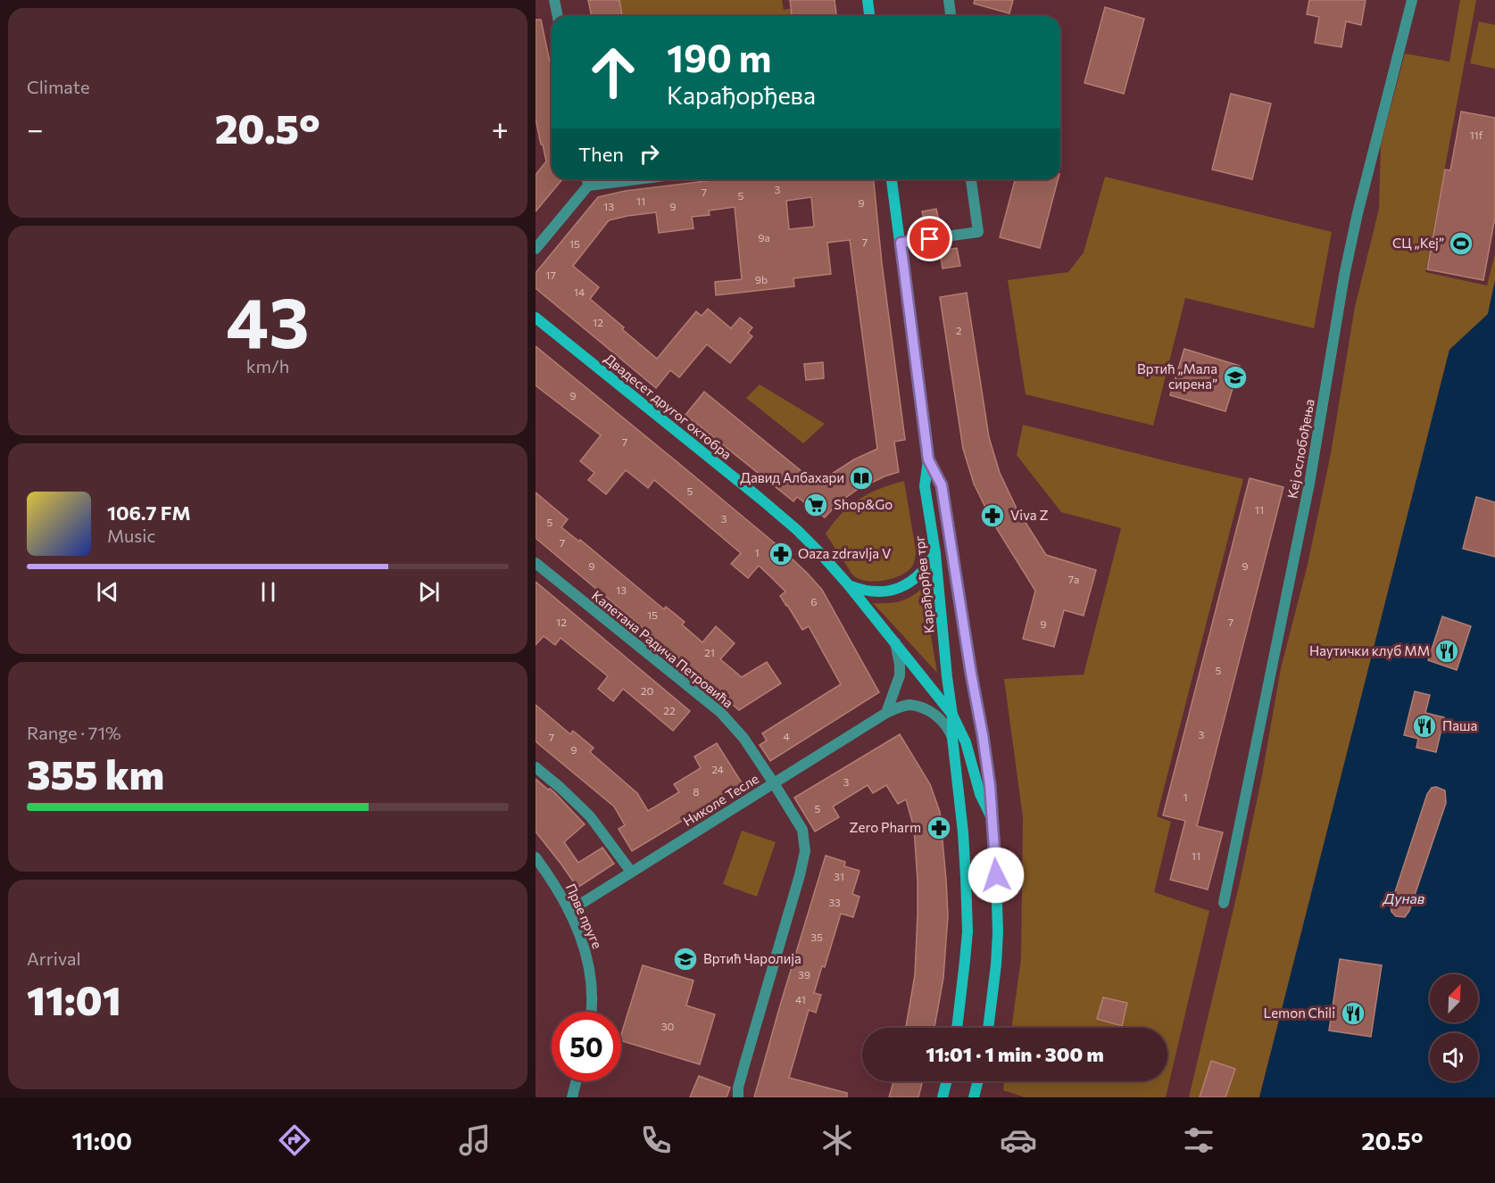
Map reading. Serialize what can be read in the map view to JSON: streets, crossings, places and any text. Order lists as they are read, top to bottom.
{
  "streets": {
    "main road": ["Двадесет другог октобра", "Карађорђев трг"],
    "street": [
      "Кеј ослобођења",
      "Капетана Радича Петровића",
      "Николе Тесле",
      "Прве пруге"
    ]
  },
  "crossings": [
    ["Карађорђев трг", "Николе Тесле"],
    ["Капетана Радича Петровића", "Николе Тесле"],
    ["Николе Тесле", "Прве пруге"]
  ],
  "water": ["Дунав"],
  "places": {
    "sports": ["СЦ „Кеј”"],
    "school or university": ["Вртић „Мала сирена”", "Вртић Чаролија"],
    "library": ["Давид Албахари"],
    "supermarket": ["Shop&Go"],
    "pharmacy": ["Viva Z", "Oaza zdravlja V", "Zero Pharm"],
    "restaurant": ["Наутички клуб ММ", "Паша", "Lemon Chili"]
  },
  "house_numbers": [
    "11f",
    "3",
    "7",
    "5",
    "11",
    "9",
    "13",
    "9",
    "9a",
    "7",
    "15",
    "17",
    "9b",
    "14",
    "12",
    "2",
    "9",
    "7",
    "5",
    "11",
    "3",
    "5",
    "7",
    "1",
    "9",
    "9",
    "7a",
    "13",
    "6",
    "15",
    "12",
    "7",
    "9",
    "21",
    "5",
    "20",
    "22",
    "3",
    "4",
    "7",
    "9",
    "24",
    "3",
    "8",
    "1",
    "5",
    "11",
    "31",
    "33",
    "35",
    "39",
    "41",
    "30"
  ],
  "north": "top right",
  "page": {
    "tile": [
      "Climate",
      ["43", "km/h"],
      ["Range · 71%", "355 km"],
      ["Arrival", "11:01"]
    ],
    "turn": ["190 m", "Карађорђева"],
    "heat": ["−", "20.5°", "+"],
    "then": "Then",
    "song": ["106.7 FM", "Music"],
    "limit": "50",
    "trip": "11:01 · 1 min · 300 m",
    "tabs": ["11:00", "20.5°"]
  }
}
